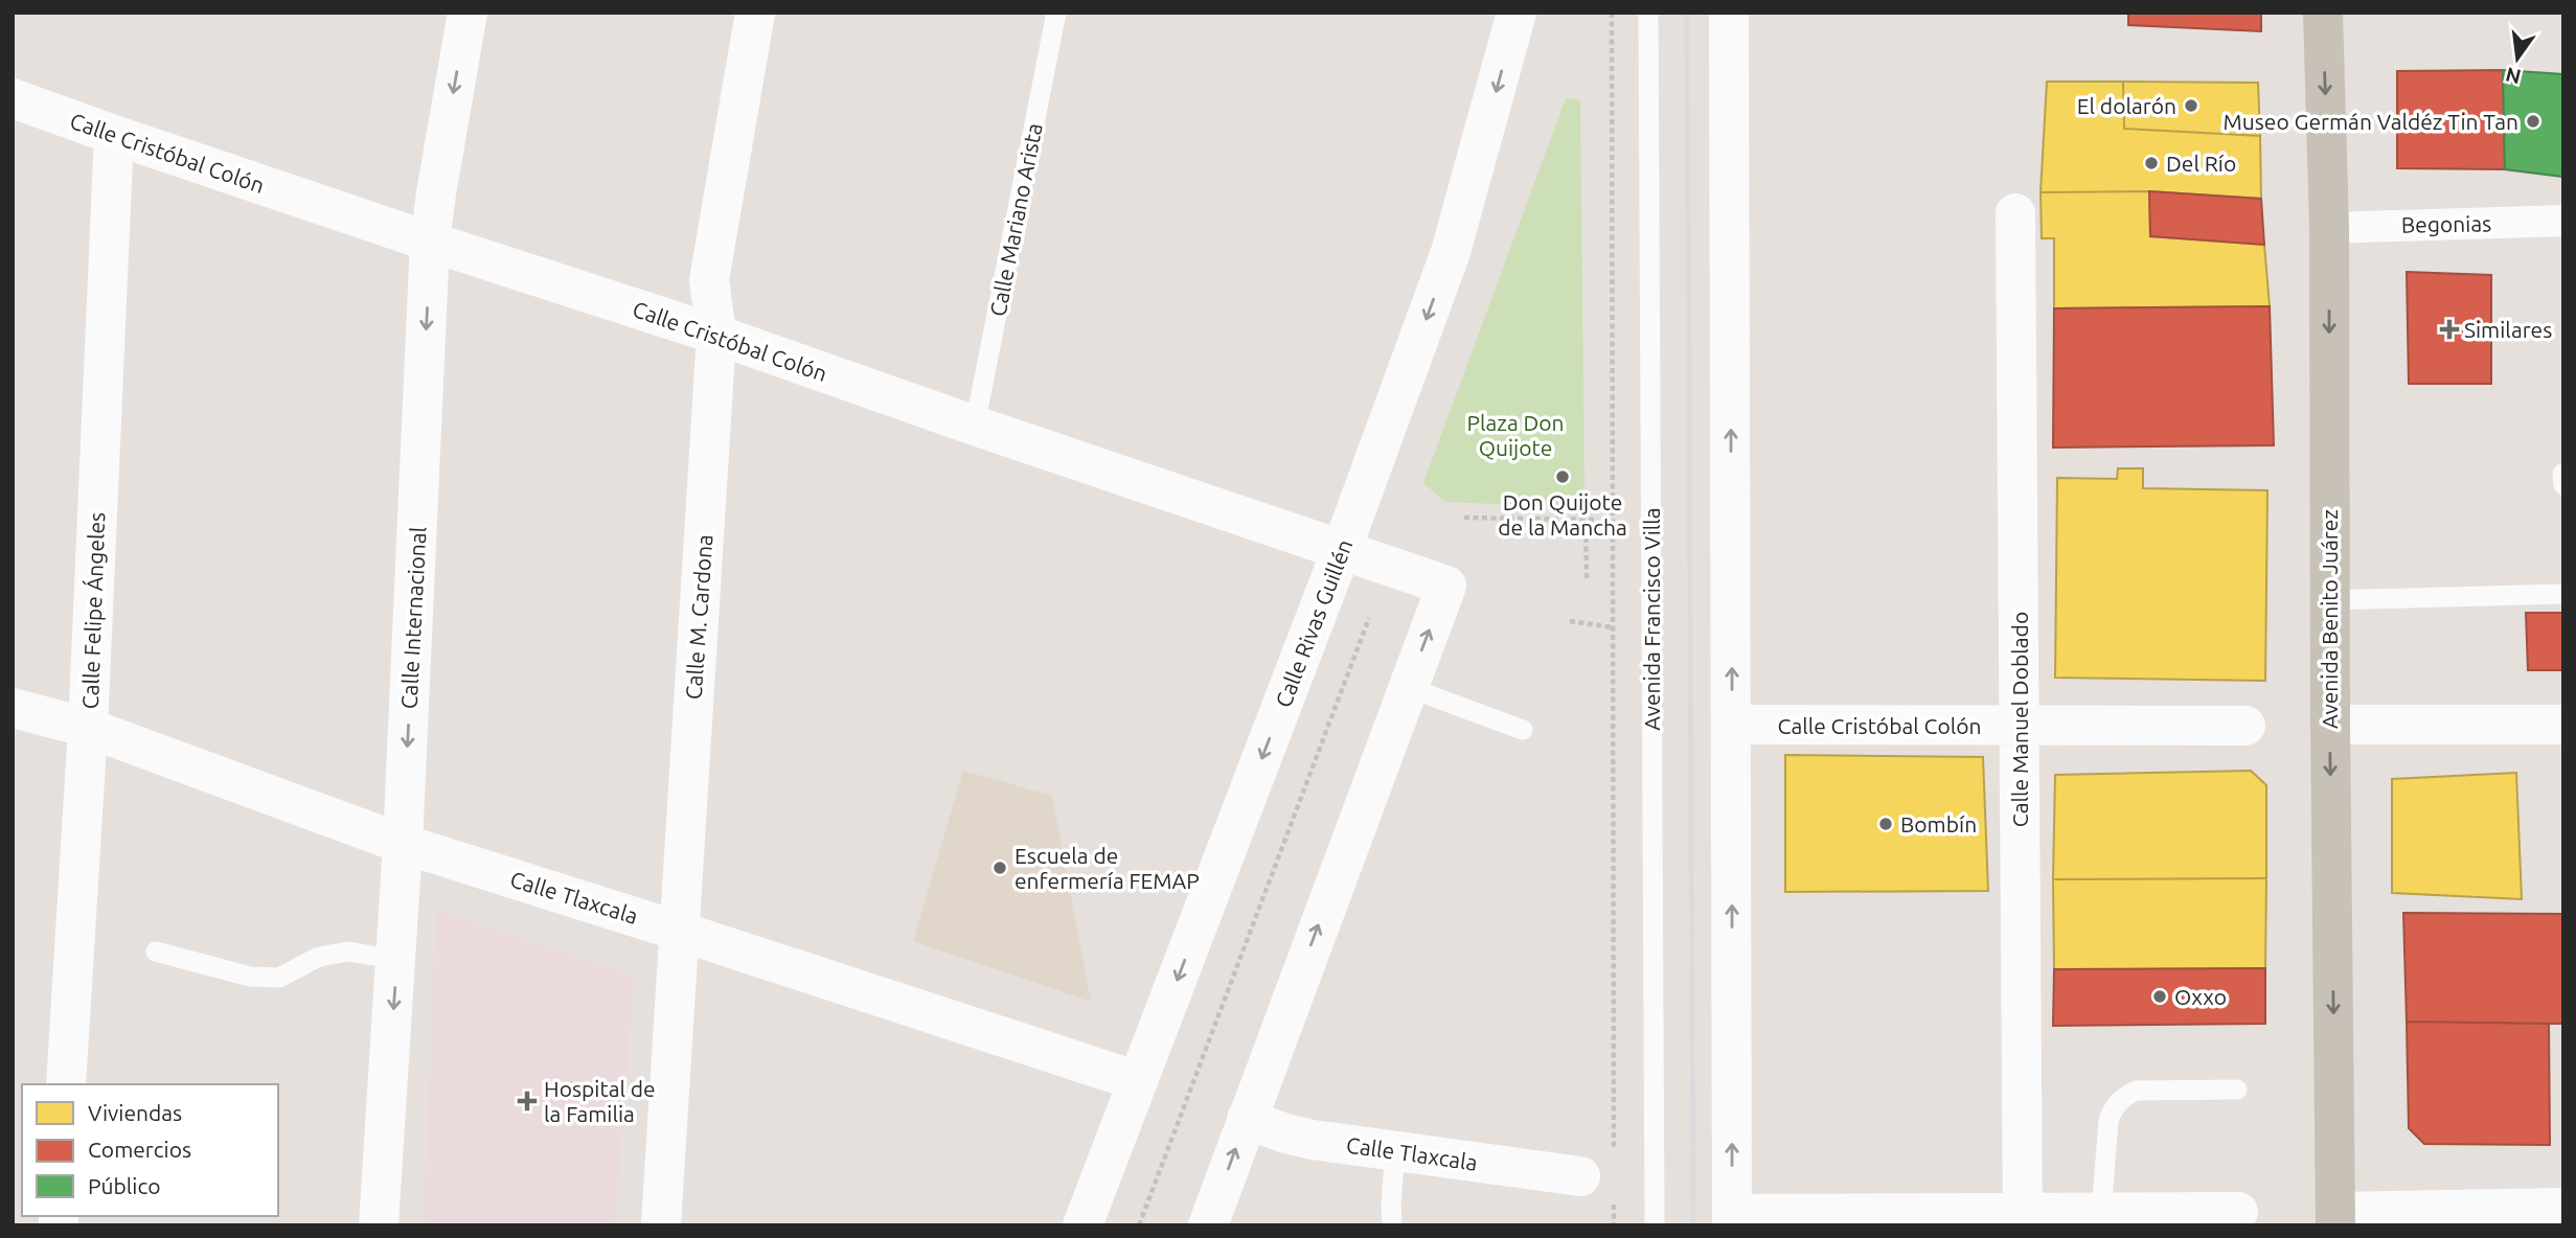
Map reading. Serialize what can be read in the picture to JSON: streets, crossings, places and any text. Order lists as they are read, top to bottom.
{
  "streets": {
    "main road": ["Avenida Benito Juárez"],
    "street": [
      "Calle Cristóbal Colón",
      "Begonias",
      "Calle Felipe Ángeles",
      "Calle M. Cardona",
      "Calle Internacional",
      "Calle Rivas Guillén",
      "Calle Manuel Doblado",
      "Calle Tlaxcala"
    ],
    "lane": ["Calle Mariano Arista", "Avenida Francisco Villa"]
  },
  "crossings": [
    ["Calle Cristóbal Colón", "Calle Mariano Arista"],
    ["Calle Cristóbal Colón", "Calle Felipe Ángeles"],
    ["Calle Cristóbal Colón", "Calle M. Cardona"],
    ["Calle Cristóbal Colón", "Calle Internacional"],
    ["Calle Cristóbal Colón", "Calle Rivas Guillén"],
    ["Calle Cristóbal Colón", "Calle Manuel Doblado"],
    ["Begonias", "Avenida Benito Juárez"],
    ["Calle Felipe Ángeles", "Calle Tlaxcala"],
    ["Calle M. Cardona", "Calle Tlaxcala"],
    ["Calle Internacional", "Calle Tlaxcala"],
    ["Calle Rivas Guillén", "Calle Tlaxcala"]
  ],
  "one_way": ["Calle Internacional", "Avenida Benito Juárez"],
  "parks": ["Plaza Don Quijote"],
  "places": {
    "other": [
      "El dolarón",
      "Museo Germán Valdéz Tin Tan",
      "Del Río",
      "Don Quijote de la Mancha",
      "Bombín",
      "Escuela de enfermería FEMAP",
      "Oxxo"
    ],
    "health": ["Similares", "Hospital de la Familia"]
  },
  "legend": ["Viviendas", "Comercios", "Público"],
  "north": "bottom"
}
